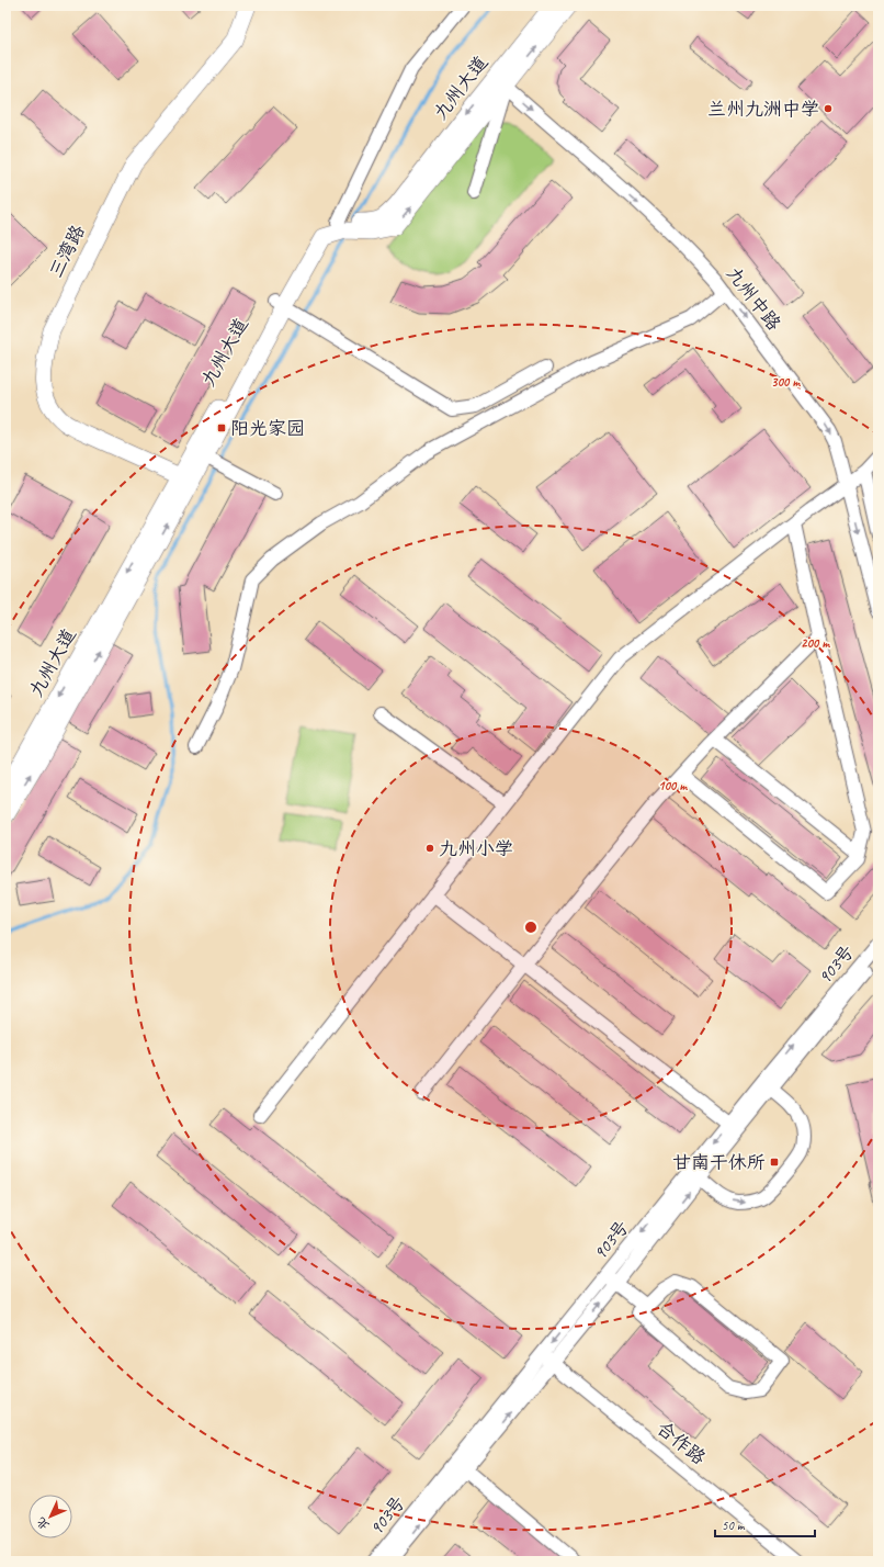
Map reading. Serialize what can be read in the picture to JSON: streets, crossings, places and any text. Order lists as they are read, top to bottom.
{
  "streets": {
    "main road": ["九州大道", "三湾路"],
    "street": ["九州中路", "903号", "合作路"]
  },
  "crossings": [
    ["九州大道", "三湾路"],
    ["九州大道", "九州中路"],
    ["903号", "合作路"]
  ],
  "one_way": ["九州中路"],
  "places": {
    "other": ["兰州九洲中学", "九州小学"],
    "transit": ["阳光家园", "甘南干休所"]
  },
  "scale_bar": "50 m",
  "north": "bottom left",
  "rings": ["300 m", "200 m", "100 m"]
}
